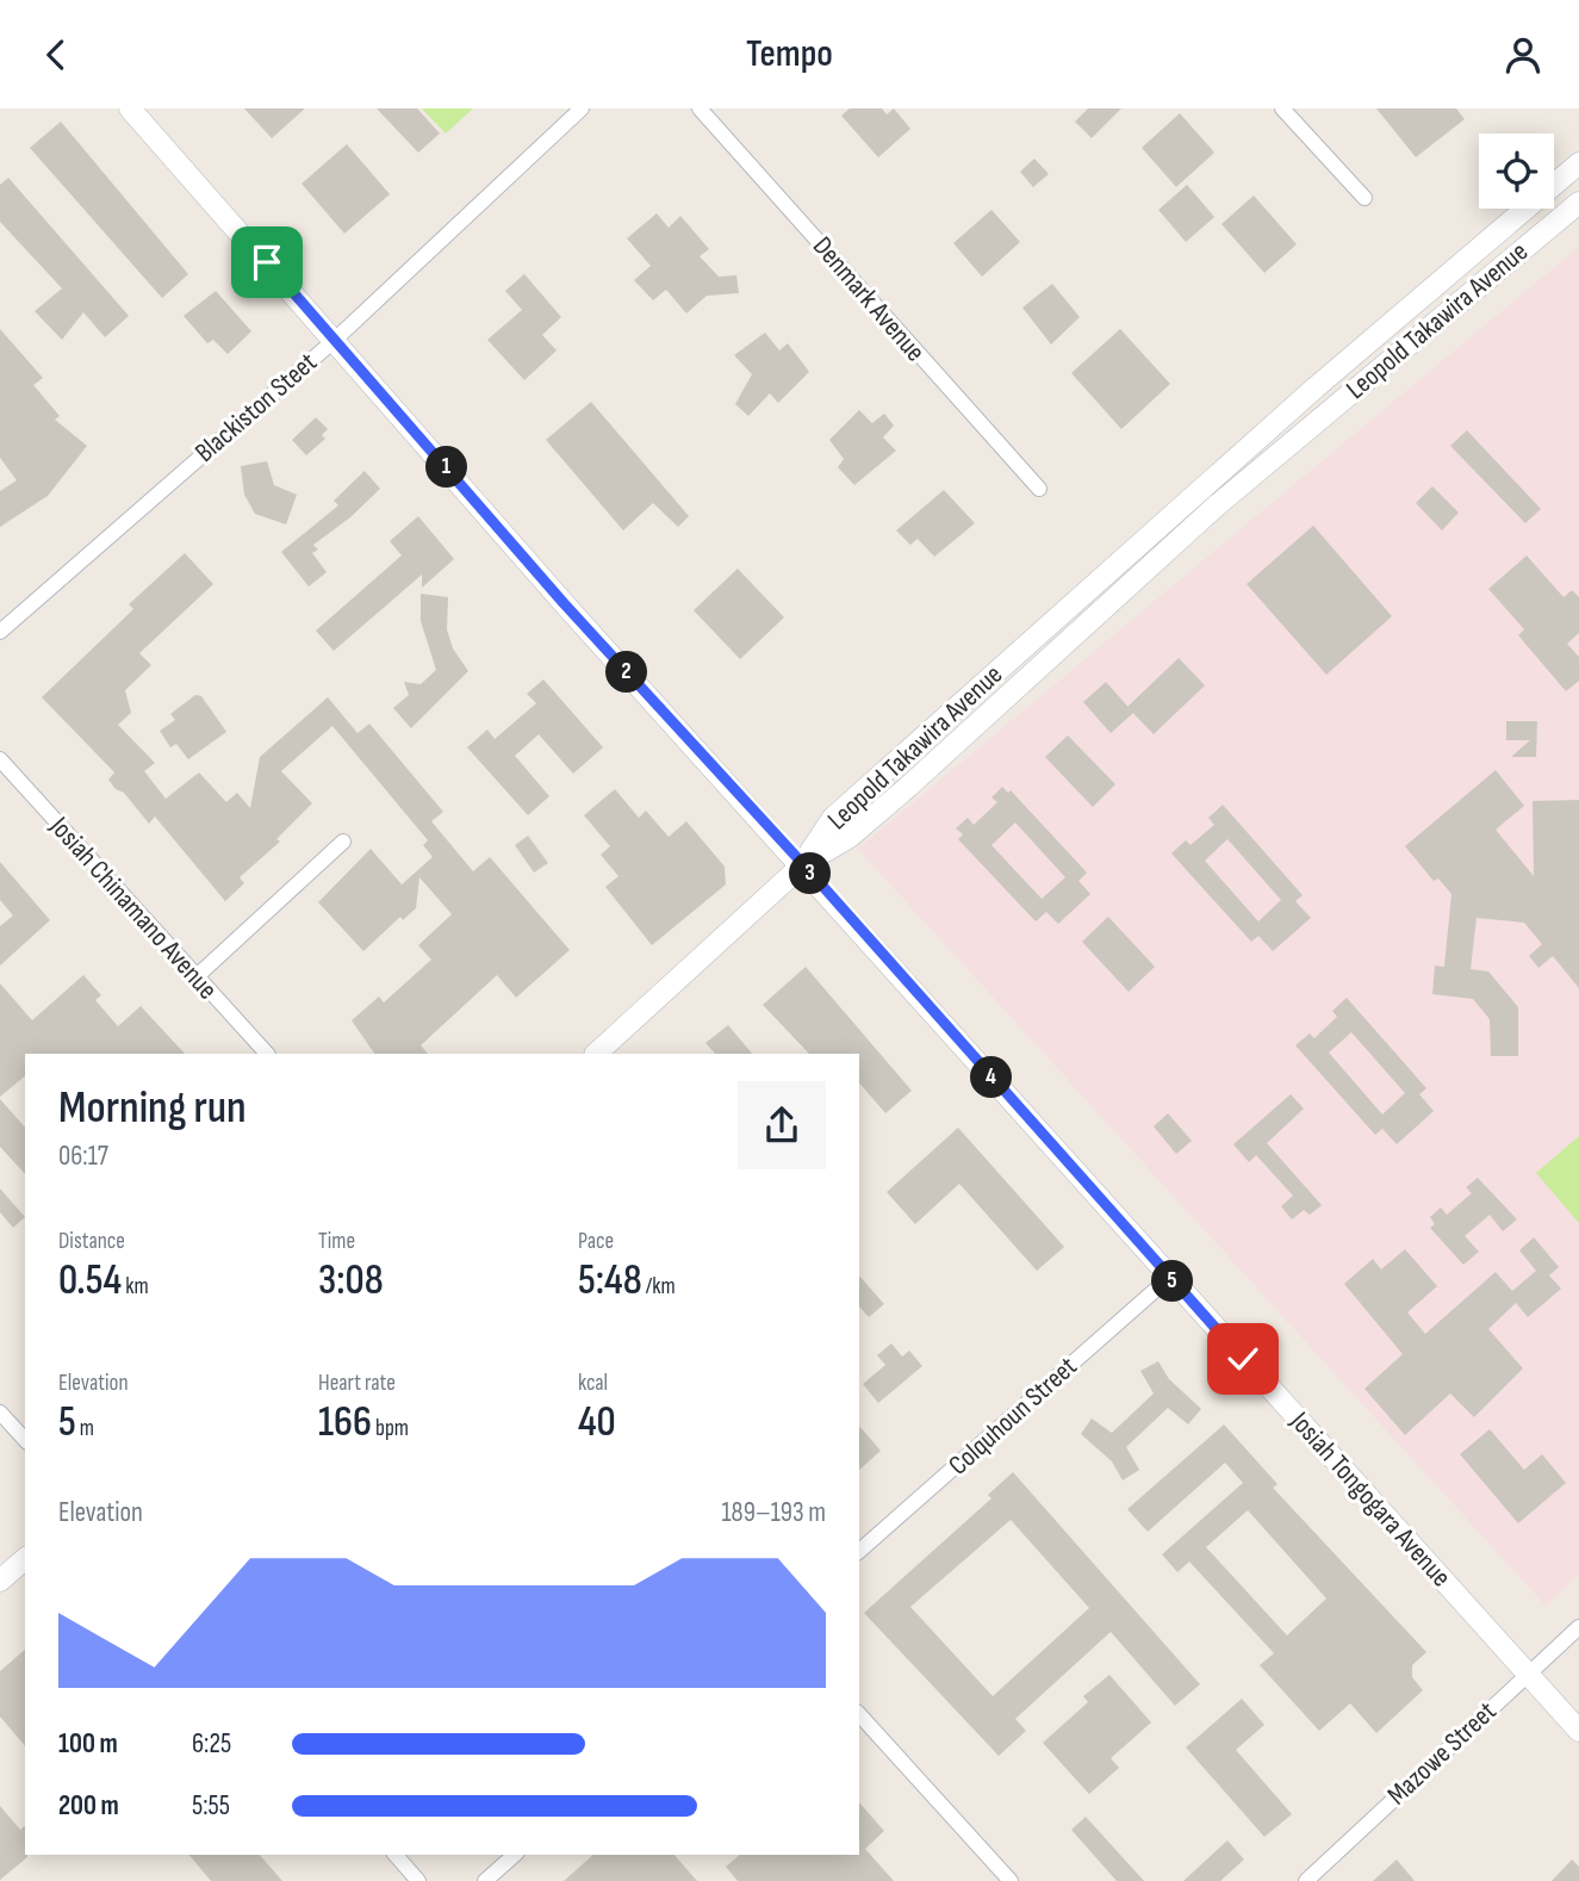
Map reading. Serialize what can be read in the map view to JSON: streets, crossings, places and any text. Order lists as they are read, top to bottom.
{
  "streets": {
    "main road": ["Leopold Takawira Avenue", "Josiah Tongogara Avenue"],
    "street": [
      "Denmark Avenue",
      "Blackiston Steet",
      "Josiah Chinamano Avenue",
      "Colquhoun Street",
      "Mazowe Street"
    ]
  },
  "crossings": [
    ["Leopold Takawira Avenue", "Josiah Tongogara Avenue"],
    ["Blackiston Steet", "Josiah Tongogara Avenue"],
    ["Colquhoun Street", "Josiah Tongogara Avenue"],
    ["Josiah Tongogara Avenue", "Mazowe Street"]
  ],
  "page": {
    "header": "Tempo",
    "pins": [
      "1",
      "2",
      "3",
      "4",
      "5"
    ],
    "heading": ["Morning run", "06:17"],
    "stats": [
      ["Distance", "0.54 km"],
      ["Time", "3:08"],
      ["Pace", "5:48 /km"],
      ["Elevation", "5 m"],
      ["Heart rate", "166 bpm"],
      ["kcal", "40"]
    ],
    "chart": ["Elevation", "189–193 m"],
    "list": [
      {
        "name": "100 m",
        "note": "6:25"
      },
      {
        "name": "200 m",
        "note": "5:55"
      }
    ]
  }
}
